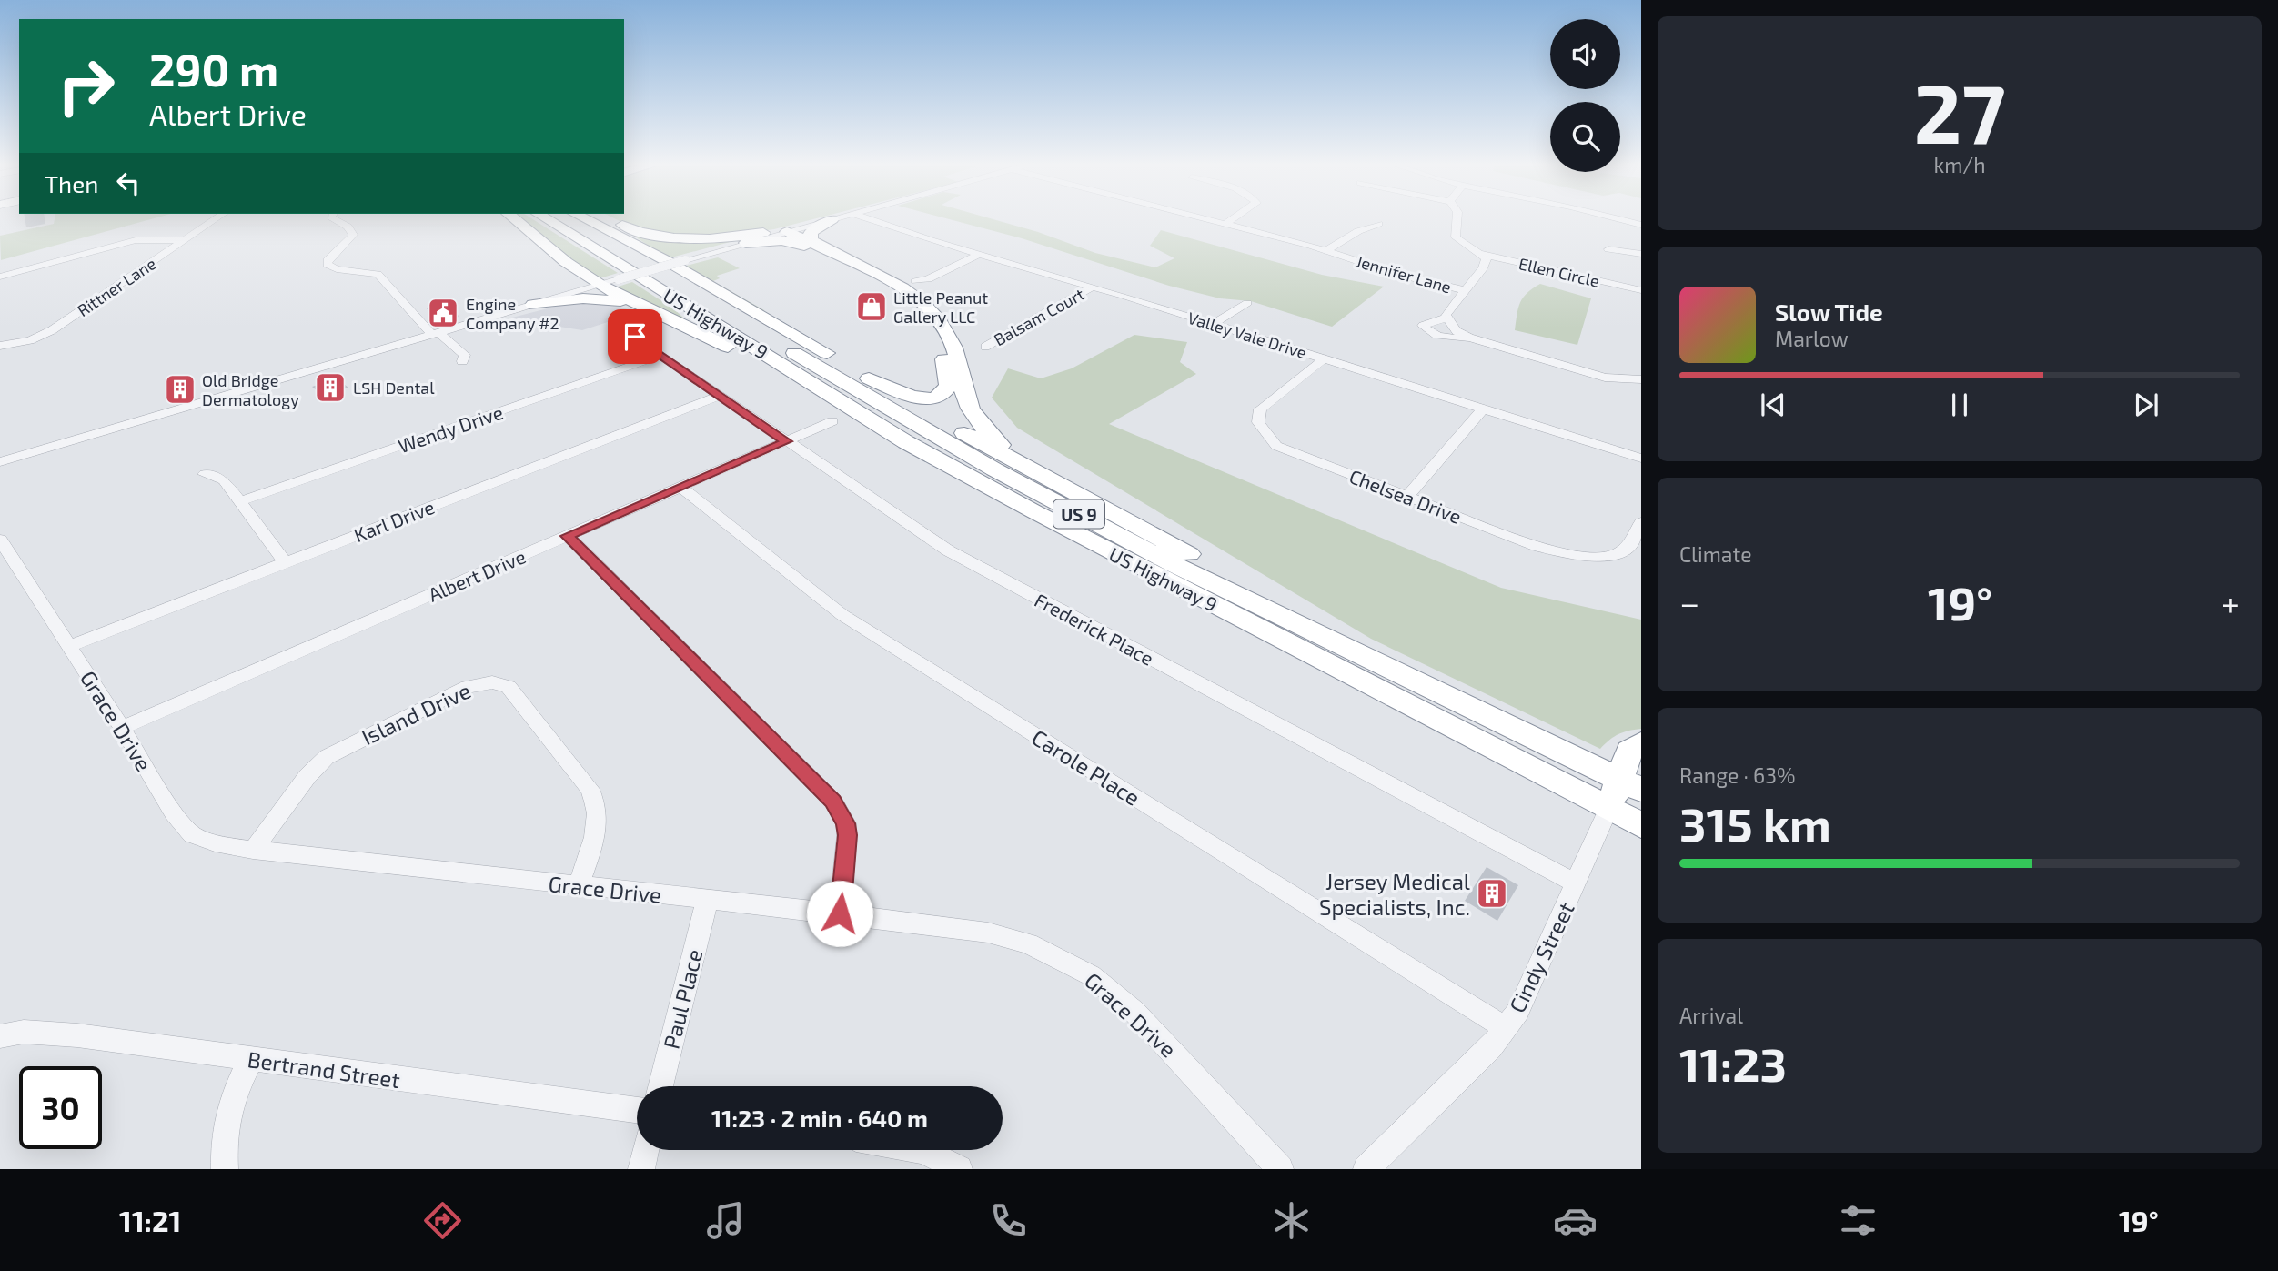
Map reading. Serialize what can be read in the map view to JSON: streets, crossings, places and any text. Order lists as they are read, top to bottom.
{
  "streets": {
    "highway": ["US Highway 9", "US 9"],
    "street": [
      "Ellen Circle",
      "Jennifer Lane",
      "Rittner Lane",
      "Balsam Court",
      "Valley Vale Drive",
      "Wendy Drive",
      "Chelsea Drive",
      "Karl Drive",
      "Albert Drive",
      "Frederick Place",
      "Island Drive",
      "Grace Drive",
      "Carole Place",
      "Cindy Street",
      "Paul Place",
      "Bertrand Street"
    ]
  },
  "crossings": [
    ["Balsam Court", "Valley Vale Drive"],
    ["US Highway 9", "Cindy Street"],
    ["Valley Vale Drive", "Chelsea Drive"],
    ["Wendy Drive", "Frederick Place"],
    ["Karl Drive", "Frederick Place"],
    ["Karl Drive", "Grace Drive"],
    ["Albert Drive", "Frederick Place"],
    ["Albert Drive", "Grace Drive"],
    ["Albert Drive", "Carole Place"],
    ["Frederick Place", "Cindy Street"],
    ["Island Drive", "Grace Drive"],
    ["Grace Drive", "Paul Place"],
    ["Carole Place", "Cindy Street"]
  ],
  "places": {
    "shop": ["Little Peanut Gallery LLC"],
    "public building": ["Engine Company #2"],
    "building": ["LSH Dental", "Old Bridge Dermatology", "Jersey Medical Specialists, Inc."]
  },
  "page": {
    "tile": [
      ["27", "km/h"],
      "Climate",
      ["Range · 63%", "315 km"],
      ["Arrival", "11:23"]
    ],
    "turn": ["290 m", "Albert Drive"],
    "then": "Then",
    "song": ["Slow Tide", "Marlow"],
    "heat": ["−", "19°", "+"],
    "limit": "30",
    "trip": "11:23 · 2 min · 640 m",
    "tabs": ["11:21", "19°"]
  }
}
